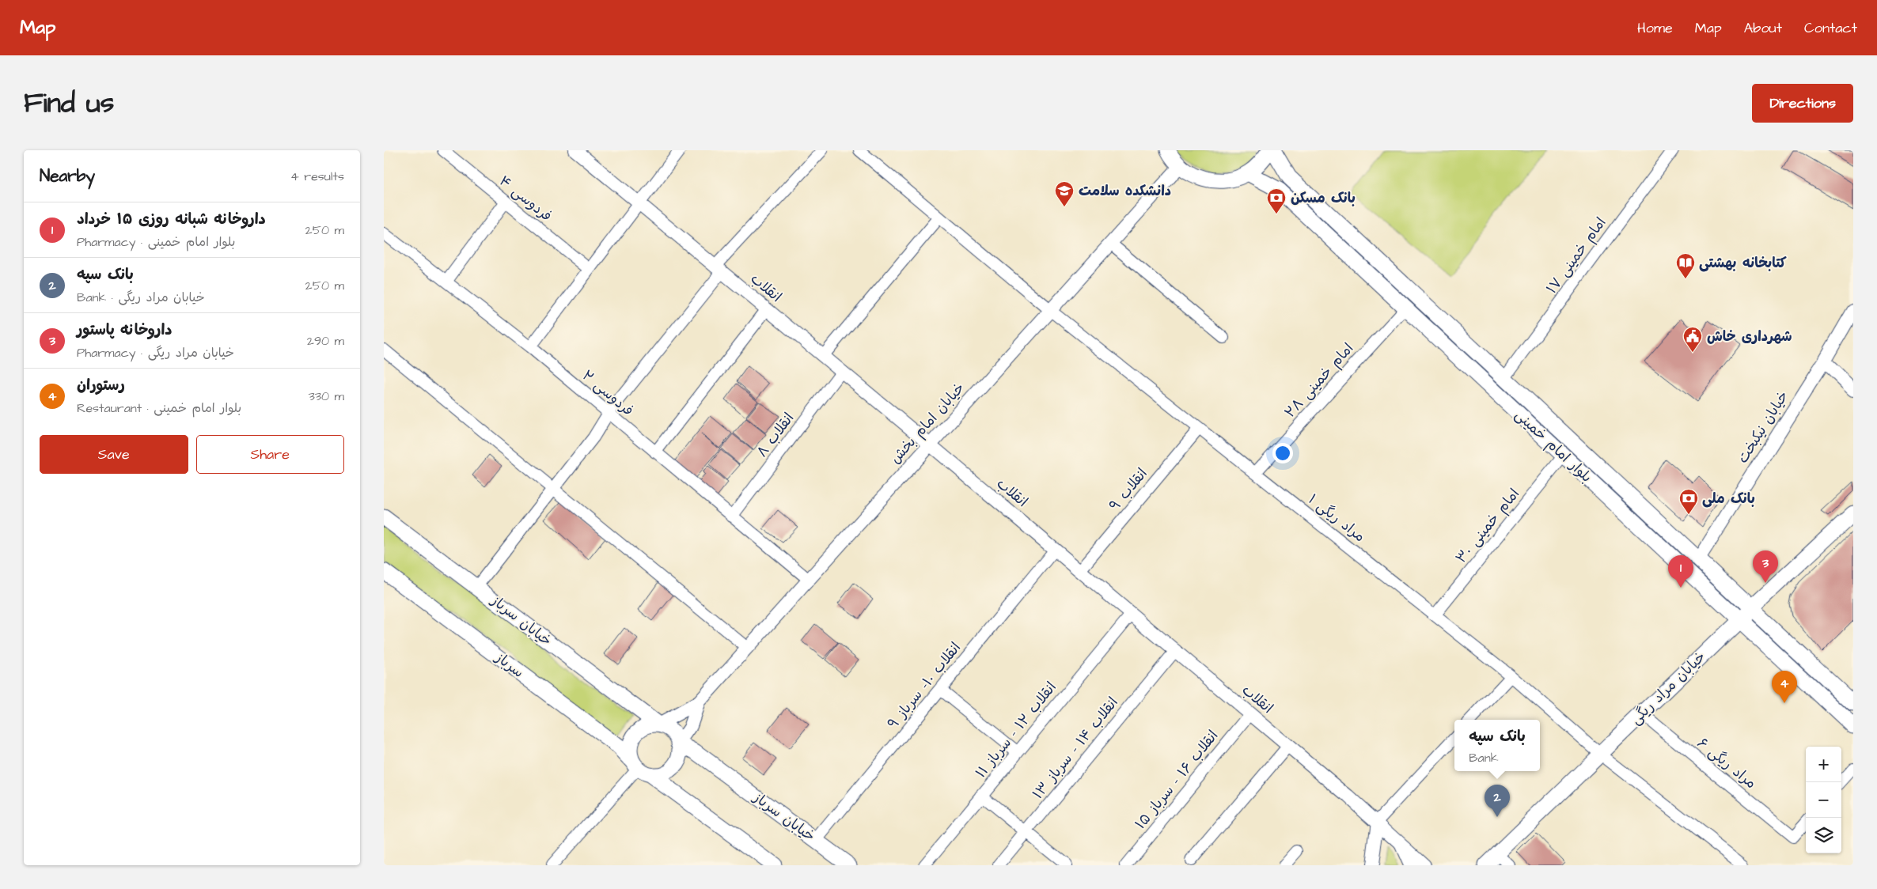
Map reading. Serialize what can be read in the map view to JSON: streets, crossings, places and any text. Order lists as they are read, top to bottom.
{
  "streets": {
    "main road": [
      "بلوار امام خمینی",
      "خیابان سرباز",
      "سرباز",
      "خیابان مراد ریگی"
    ],
    "street": [
      "فردوسی ۴",
      "امام خمینی ۱۷",
      "انقلاب",
      "امام خمینی ۲۸",
      "فردوسی ۲",
      "خیابان امام بخش",
      "خیابان نیکبخت",
      "انقلاب ۸",
      "انقلاب ۹",
      "مراد ریگی ۱",
      "امام خمینی ۳۰",
      "انقلاب ۱۰- سرباز ۹",
      "انقلاب ۱۲ - سرباز ۱۱",
      "انقلاب ۱۴ - سرباز ۱۳",
      "مراد ریگی ۶",
      "انقلاب ۱۶ - سرباز ۱۵"
    ]
  },
  "crossings": [
    ["امام خمینی ۱۷", "بلوار امام خمینی"],
    ["انقلاب", "خیابان امام بخش"],
    ["انقلاب", "انقلاب ۸"],
    ["انقلاب", "انقلاب ۹"],
    ["انقلاب", "انقلاب ۱۰- سرباز ۹"],
    ["انقلاب", "انقلاب ۱۲ - سرباز ۱۱"],
    ["انقلاب", "انقلاب ۱۴ - سرباز ۱۳"],
    ["انقلاب", "انقلاب ۱۶ - سرباز ۱۵"],
    ["امام خمینی ۲۸", "بلوار امام خمینی"],
    ["امام خمینی ۲۸", "مراد ریگی ۱"],
    ["فردوسی ۲", "خیابان امام بخش"],
    ["فردوسی ۲", "انقلاب ۸"],
    ["خیابان امام بخش", "مراد ریگی ۱"],
    ["خیابان نیکبخت", "بلوار امام خمینی"],
    ["بلوار امام خمینی", "امام خمینی ۳۰"],
    ["بلوار امام خمینی", "خیابان مراد ریگی"],
    ["انقلاب ۹", "مراد ریگی ۱"],
    ["مراد ریگی ۱", "امام خمینی ۳۰"],
    ["مراد ریگی ۱", "خیابان مراد ریگی"],
    ["خیابان سرباز", "سرباز"],
    ["خیابان سرباز", "انقلاب ۱۰- سرباز ۹"],
    ["خیابان مراد ریگی", "مراد ریگی ۶"]
  ],
  "places": {
    "school or university": ["دانشکده سلامت"],
    "bank": ["بانک مسکن", "بانک ملی"],
    "library": ["کتابخانه بهشتی"],
    "public building": ["شهرداری خاش"]
  },
  "page": {
    "header": "Map",
    "nav": [
      "Home",
      "Map",
      "About",
      "Contact"
    ],
    "title": "Find us",
    "buttons": [
      "Directions",
      ["Save", "Share"]
    ],
    "heading": ["Nearby", "4 results"],
    "list": [
      {
        "mark": "1",
        "name": "داروخانه شبانه روزی ۱۵ خرداد",
        "note": "Pharmacy · بلوار امام خمینی",
        "value": "250 m"
      },
      {
        "mark": "2",
        "name": "بانک سپه",
        "note": "Bank · خیابان مراد ریگی",
        "value": "250 m"
      },
      {
        "mark": "3",
        "name": "داروخانه پاستور",
        "note": "Pharmacy · خیابان مراد ریگی",
        "value": "290 m"
      },
      {
        "mark": "4",
        "name": "رستوران",
        "note": "Restaurant · بلوار امام خمینی",
        "value": "330 m"
      }
    ],
    "pins": [
      "3",
      "1",
      "4",
      "2"
    ],
    "popup": ["بانک سپه", "Bank"],
    "map_buttons": ["+", "−"]
  }
}
